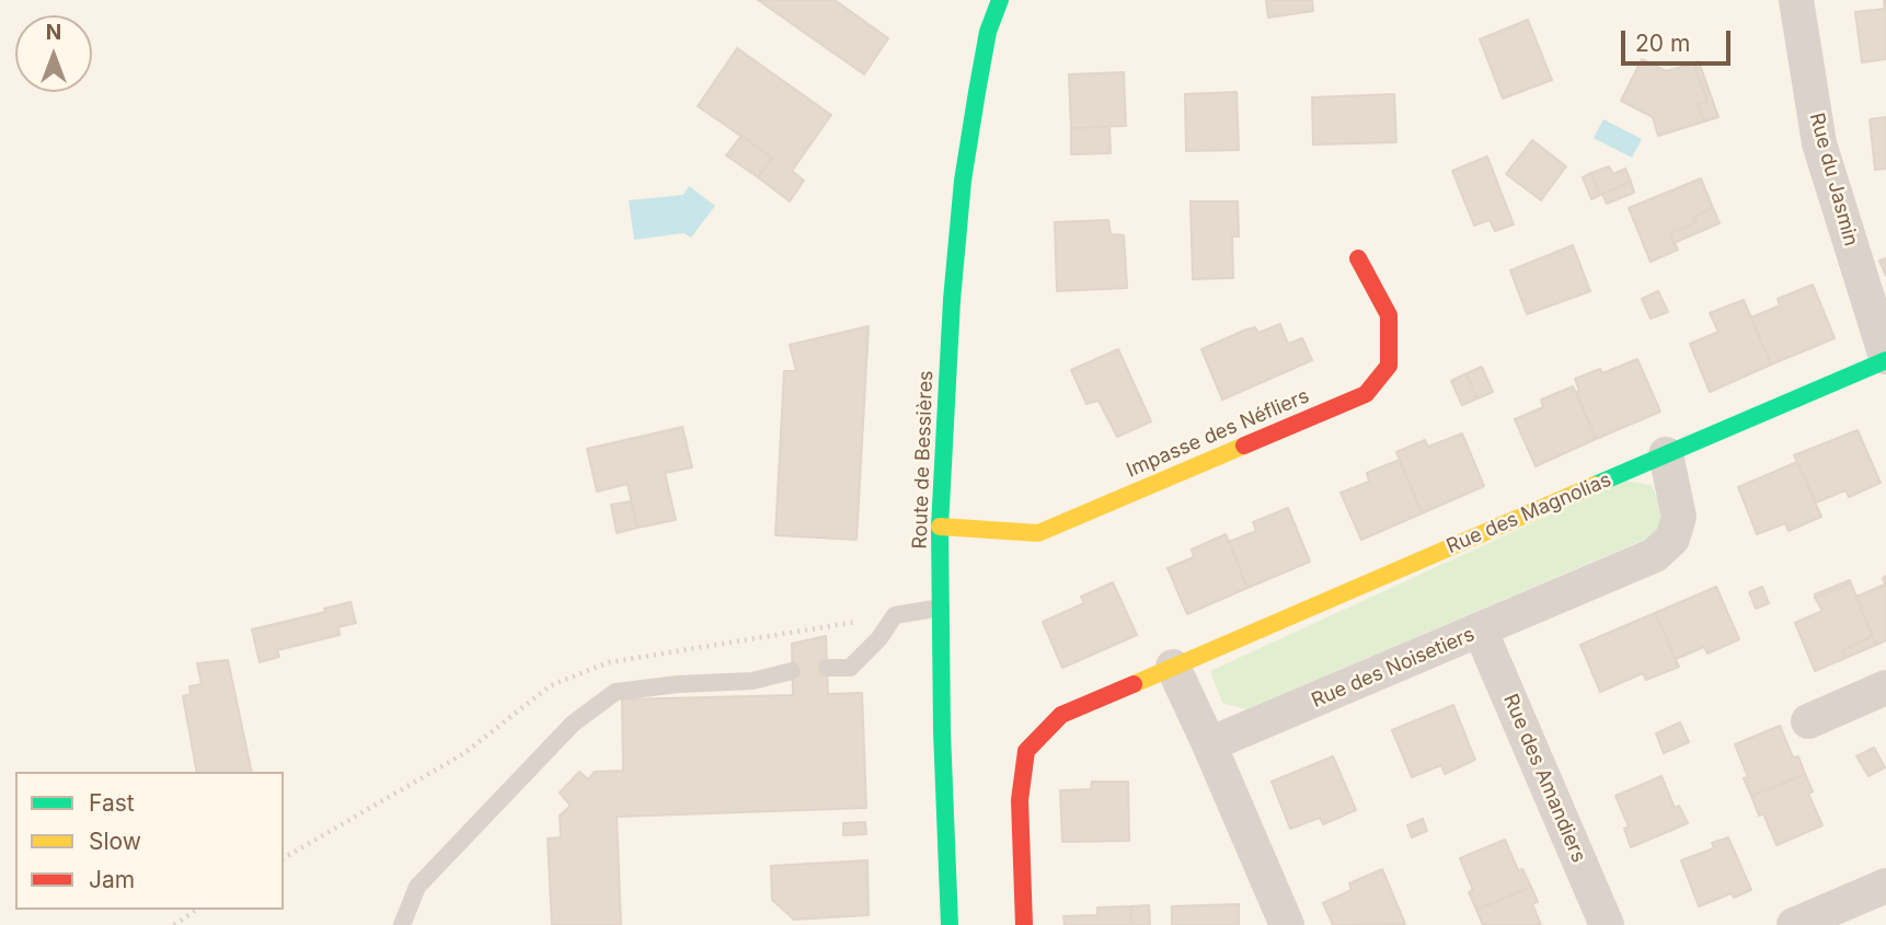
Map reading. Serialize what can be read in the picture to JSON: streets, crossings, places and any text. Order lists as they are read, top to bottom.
{
  "streets": {
    "street": [
      "Rue du Jasmin",
      "Impasse des Néfliers",
      "Route de Bessières",
      "Rue des Magnolias",
      "Rue des Noisetiers",
      "Rue des Amandiers"
    ]
  },
  "crossings": [
    ["Rue du Jasmin", "Rue des Magnolias"],
    ["Impasse des Néfliers", "Route de Bessières"],
    ["Rue des Magnolias", "Rue des Noisetiers"],
    ["Rue des Noisetiers", "Rue des Amandiers"]
  ],
  "legend": ["Fast", "Slow", "Jam"],
  "scale_bar": "20 m",
  "north": "top"
}
